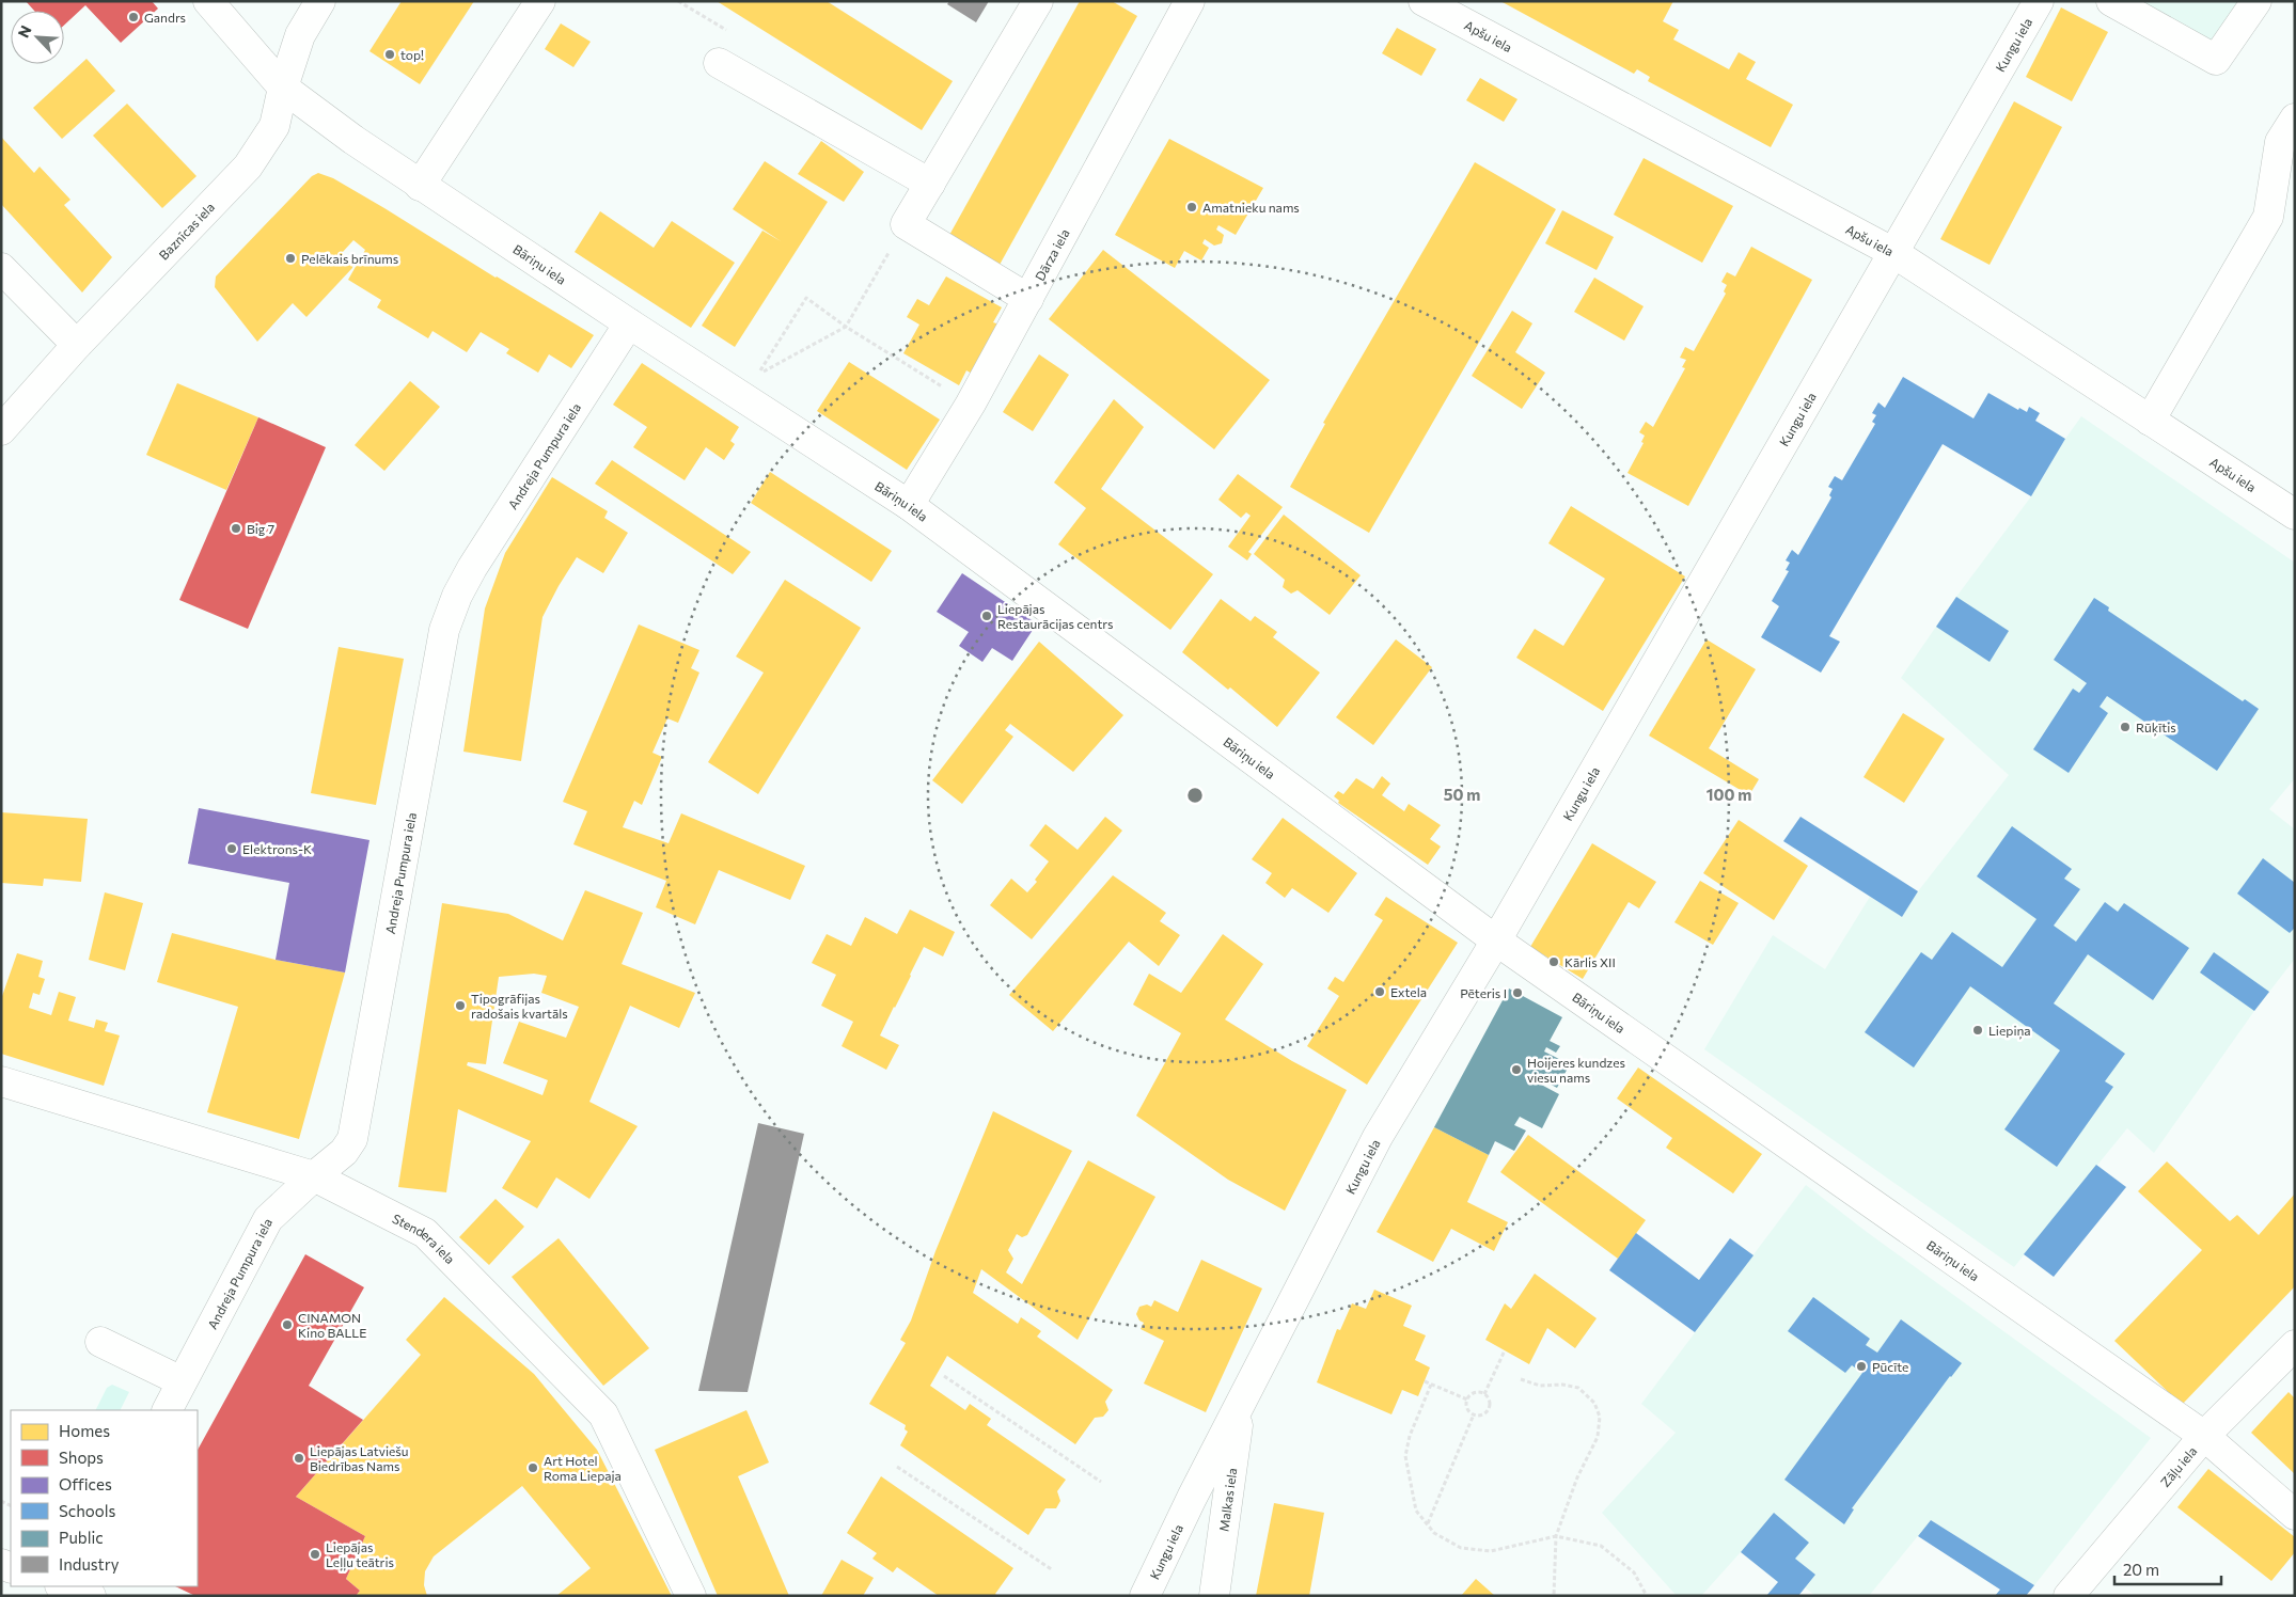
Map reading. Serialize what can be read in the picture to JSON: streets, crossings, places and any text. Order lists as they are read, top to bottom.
{
  "streets": {
    "street": [
      "Apšu iela",
      "Kungu iela",
      "Baznīcas iela",
      "Dārza iela",
      "Bāriņu iela",
      "Andreja Pumpura iela",
      "Stendera iela",
      "Zāļu iela",
      "Malkas iela"
    ]
  },
  "crossings": [
    ["Apšu iela", "Kungu iela"],
    ["Kungu iela", "Bāriņu iela"],
    ["Kungu iela", "Malkas iela"],
    ["Baznīcas iela", "Bāriņu iela"],
    ["Dārza iela", "Bāriņu iela"],
    ["Bāriņu iela", "Andreja Pumpura iela"],
    ["Bāriņu iela", "Zāļu iela"],
    ["Andreja Pumpura iela", "Stendera iela"]
  ],
  "places": [
    "Gandrs",
    "top!",
    "Amatnieku nams",
    "Pelēkais brīnums",
    "Big 7",
    "Liepājas Restaurācijas centrs",
    "Rūķītis",
    "Elektrons-K",
    "Kārlis XII",
    "Extela",
    "Pēteris I",
    "Tipogrāfijas radošais kvartāls",
    "Liepiņa",
    "Hoijeres kundzes viesu nams",
    "CINAMON Kino BALLE",
    "Pūcīte",
    "Liepājas Latviešu Biedrības Nams",
    "Art Hotel Roma Liepaja",
    "Liepājas Leļļu teātris"
  ],
  "legend": [
    "Homes",
    "Shops",
    "Offices",
    "Schools",
    "Public",
    "Industry"
  ],
  "scale_bar": "20 m",
  "north": "top left",
  "rings": ["50 m", "100 m"]
}
